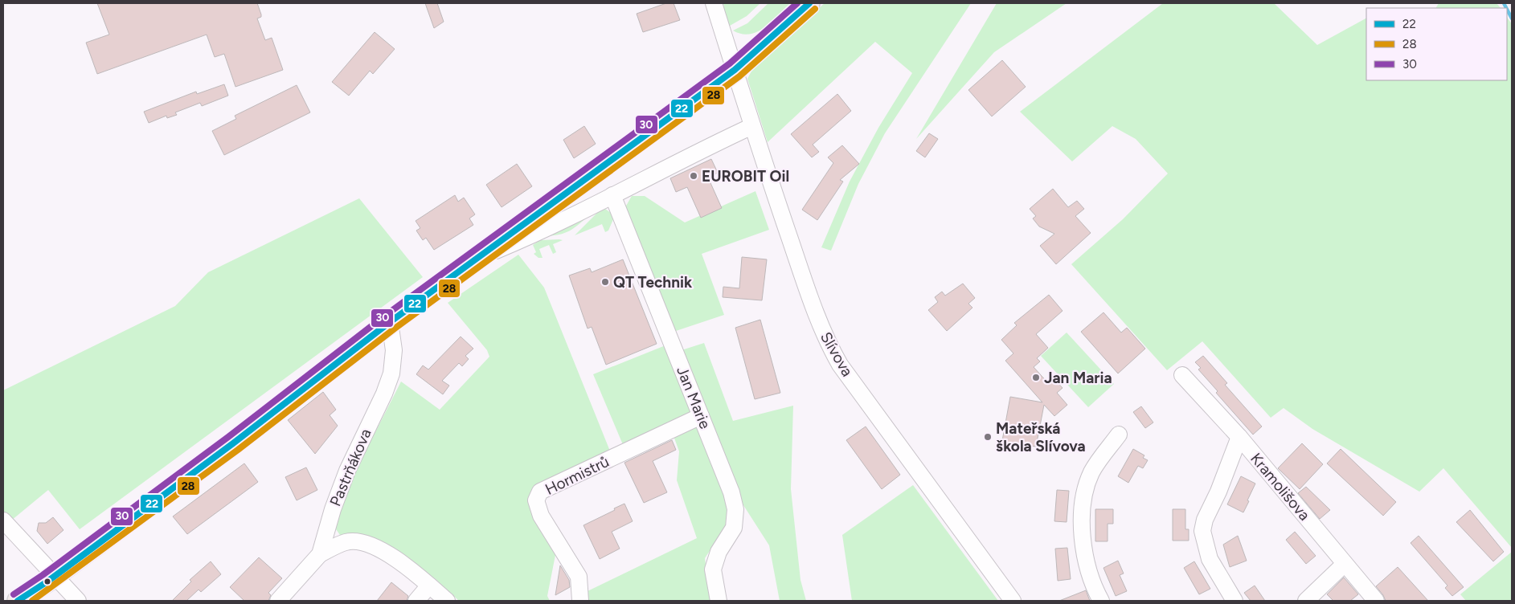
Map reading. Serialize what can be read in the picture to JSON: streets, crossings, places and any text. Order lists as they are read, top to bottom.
{
  "streets": {
    "street": [
      "Slívova",
      "Jan Marie",
      "Pastrňákova",
      "Hormistrů",
      "Kramolišova"
    ]
  },
  "crossings": [
    ["Jan Marie", "Hormistrů"]
  ],
  "places": [
    "EUROBIT Oil",
    "QT Technik",
    "Jan Maria",
    "Mateřská škola Slívova"
  ],
  "lines": ["transit line 22", "transit line 30", "transit line 28"],
  "legend": ["22", "28", "30"]
}
